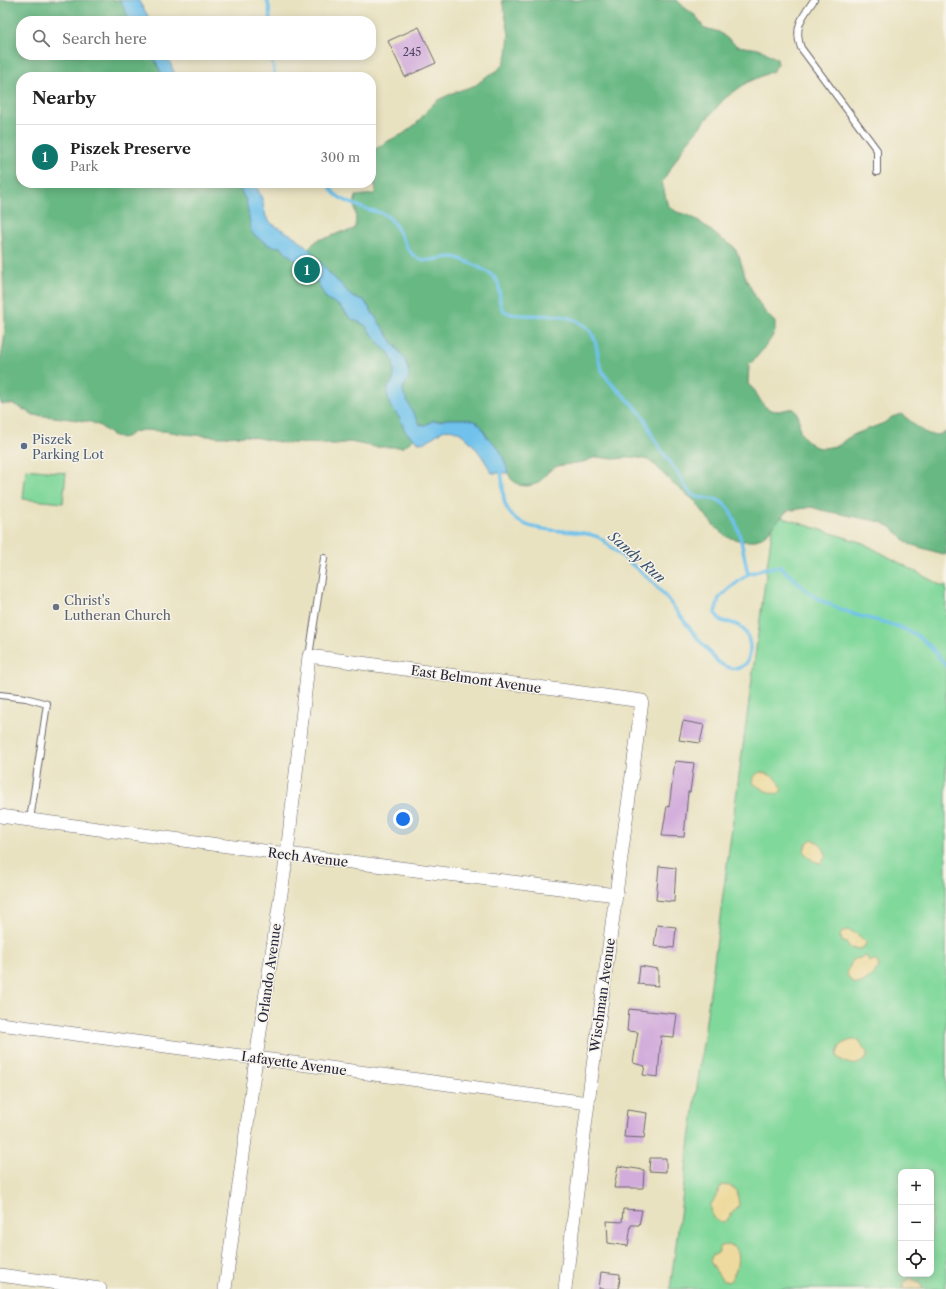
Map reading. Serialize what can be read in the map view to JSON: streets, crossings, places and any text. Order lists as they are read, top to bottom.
{
  "streets": {
    "street": [
      "East Belmont Avenue",
      "Rech Avenue",
      "Orlando Avenue",
      "Wischman Avenue",
      "Lafayette Avenue"
    ]
  },
  "crossings": [
    ["East Belmont Avenue", "Orlando Avenue"],
    ["East Belmont Avenue", "Wischman Avenue"],
    ["Rech Avenue", "Orlando Avenue"],
    ["Rech Avenue", "Wischman Avenue"],
    ["Orlando Avenue", "Lafayette Avenue"],
    ["Wischman Avenue", "Lafayette Avenue"]
  ],
  "water": ["Sandy Run"],
  "places": ["Piszek Parking Lot", "Christ's Lutheran Church"],
  "house_numbers": ["245"],
  "page": {
    "search": "Search here",
    "heading": "Nearby",
    "list": [
      {
        "mark": "1",
        "name": "Piszek Preserve",
        "note": "Park",
        "value": "300 m"
      }
    ],
    "pins": "1",
    "map_buttons": ["+", "−"]
  }
}
